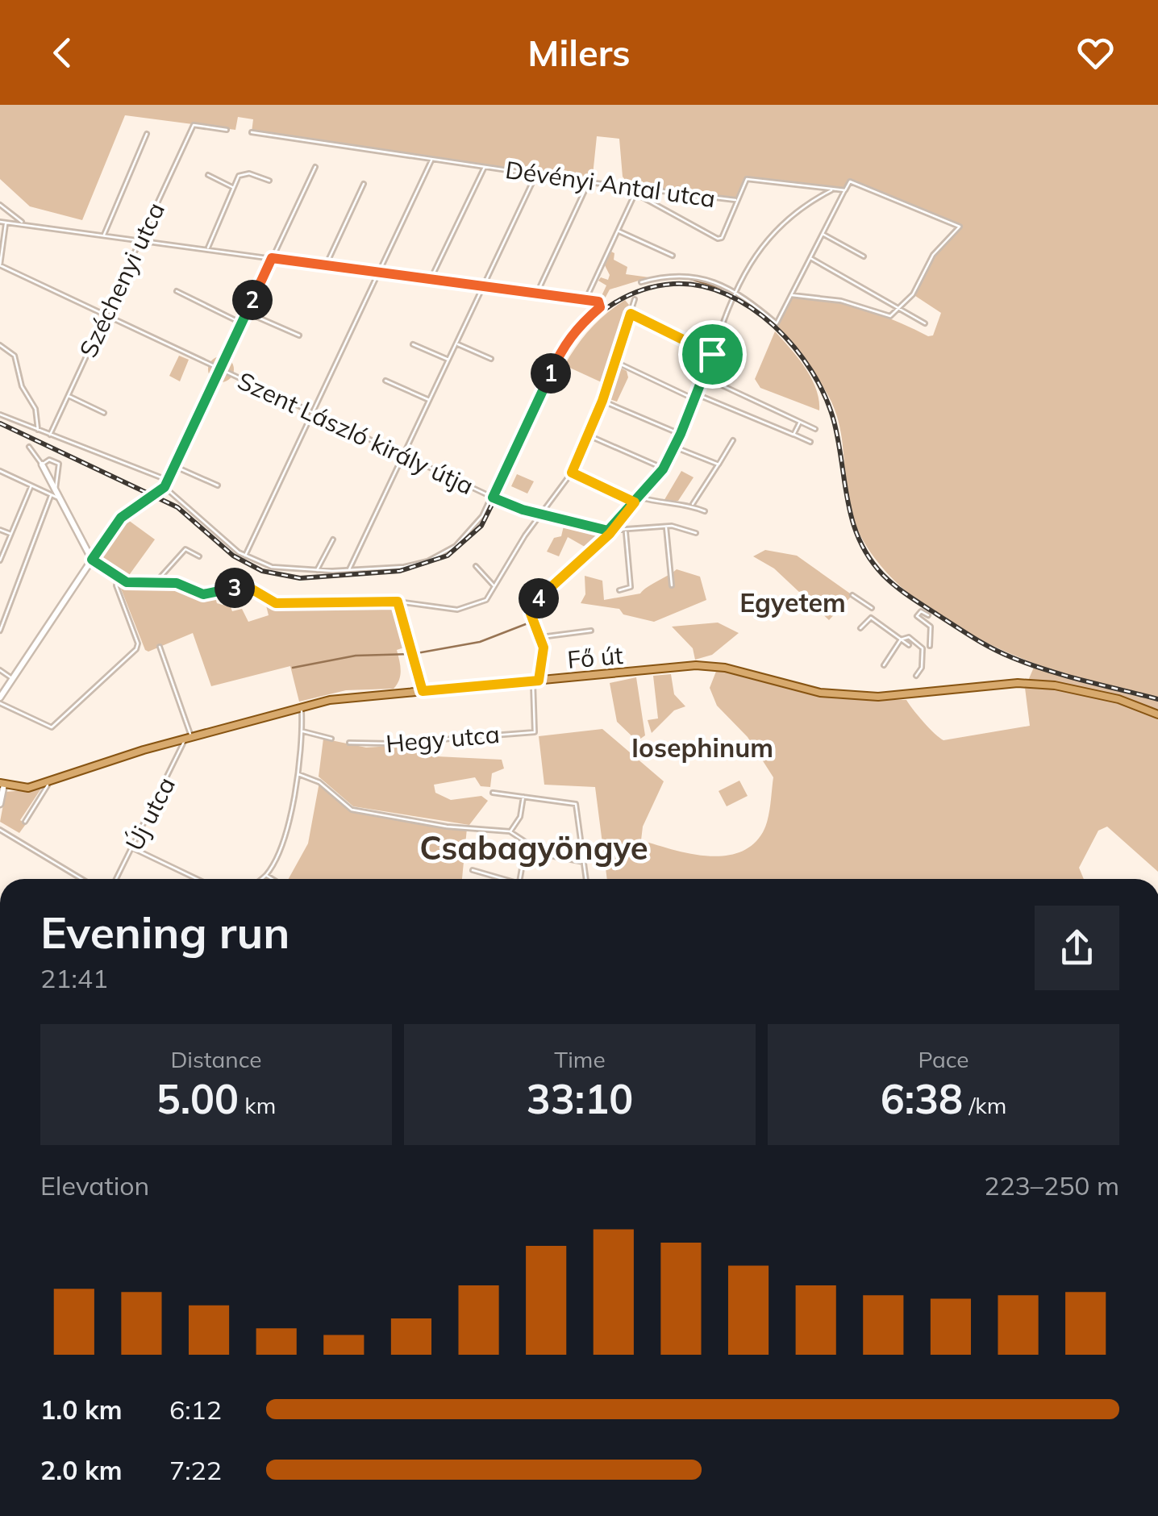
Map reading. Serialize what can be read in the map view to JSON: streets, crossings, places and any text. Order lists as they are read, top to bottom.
{
  "streets": {
    "main road": ["Fő út"],
    "street": [
      "Dévényi Antal utca",
      "Széchenyi utca",
      "Szent László király útja",
      "Hegy utca",
      "Új utca"
    ]
  },
  "crossings": [
    ["Széchenyi utca", "Szent László király útja"],
    ["Fő út", "Hegy utca"],
    ["Fő út", "Új utca"]
  ],
  "districts": ["Egyetem", "Iosephinum", "Csabagyöngye"],
  "page": {
    "header": "Milers",
    "pins": [
      "2",
      "1",
      "3",
      "4"
    ],
    "heading": ["Evening run", "21:41"],
    "stats": [
      ["Distance", "5.00 km"],
      ["Time", "33:10"],
      ["Pace", "6:38 /km"]
    ],
    "chart": ["Elevation", "223–250 m"],
    "list": [
      {
        "name": "1.0 km",
        "note": "6:12"
      },
      {
        "name": "2.0 km",
        "note": "7:22"
      }
    ]
  }
}
